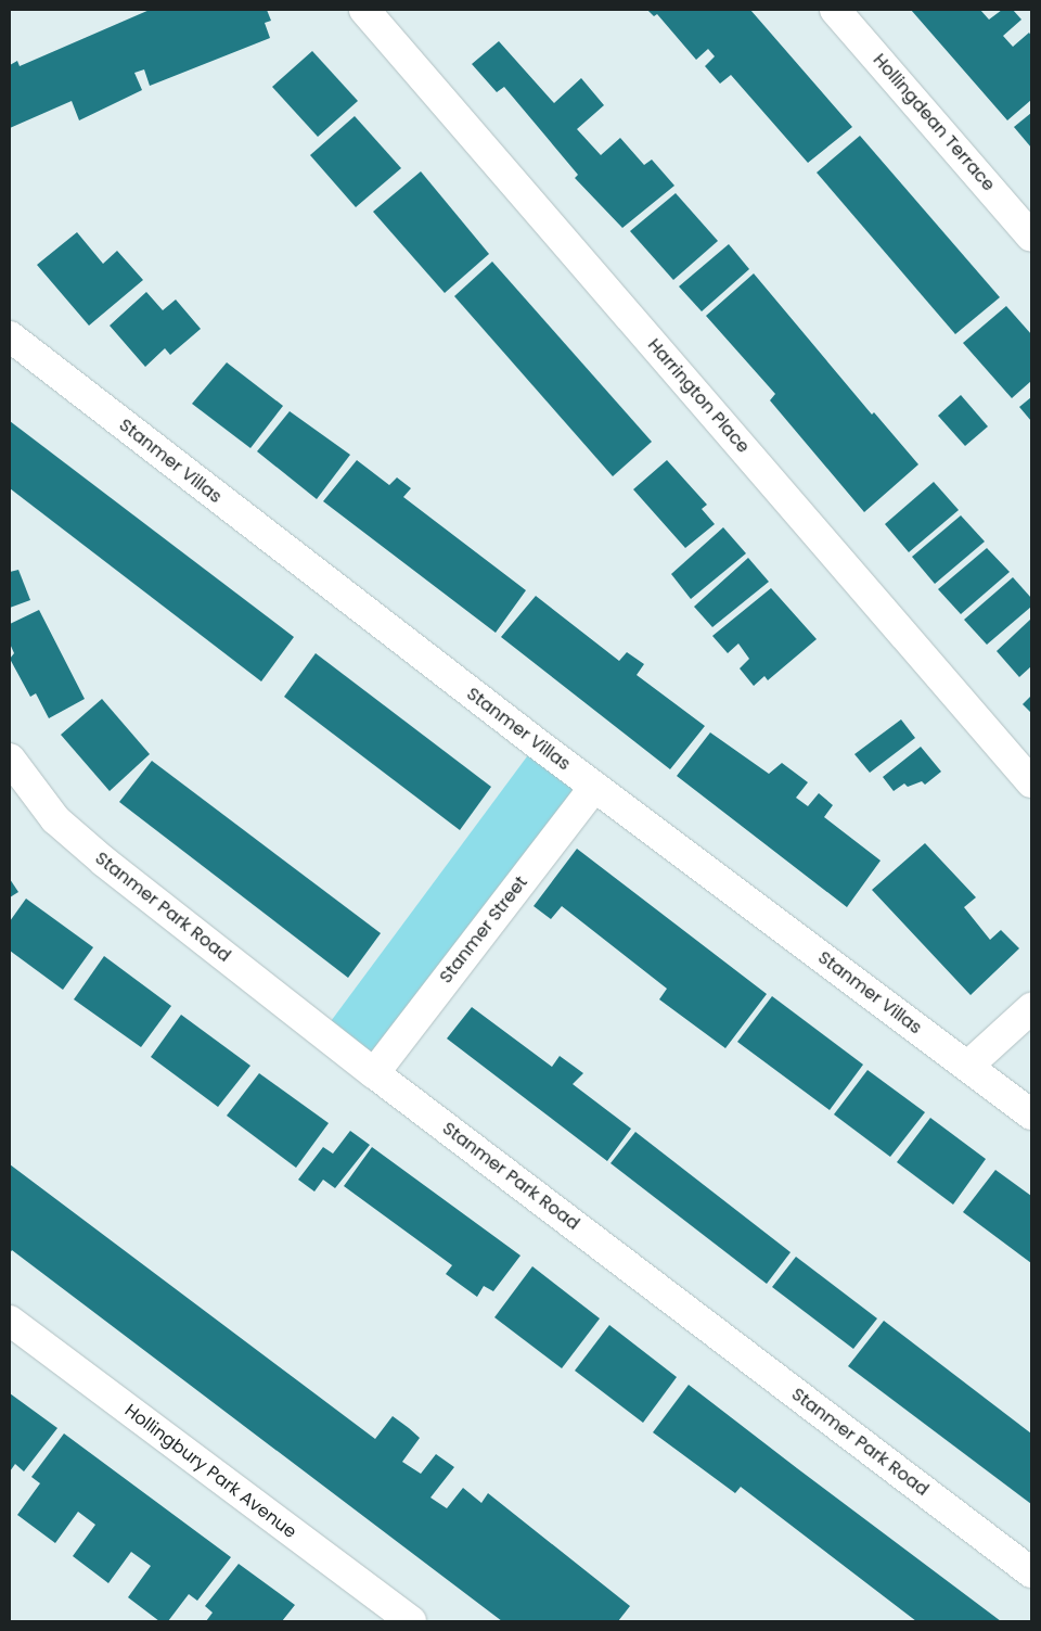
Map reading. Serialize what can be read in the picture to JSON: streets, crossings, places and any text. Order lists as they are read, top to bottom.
{
  "streets": {
    "street": [
      "Hollingdean Terrace",
      "Harrington Place",
      "Stanmer Villas",
      "Stanmer Park Road",
      "Stanmer Street",
      "Hollingbury Park Avenue"
    ]
  },
  "crossings": [
    ["Stanmer Villas", "Stanmer Street"],
    ["Stanmer Park Road", "Stanmer Street"]
  ]
}
